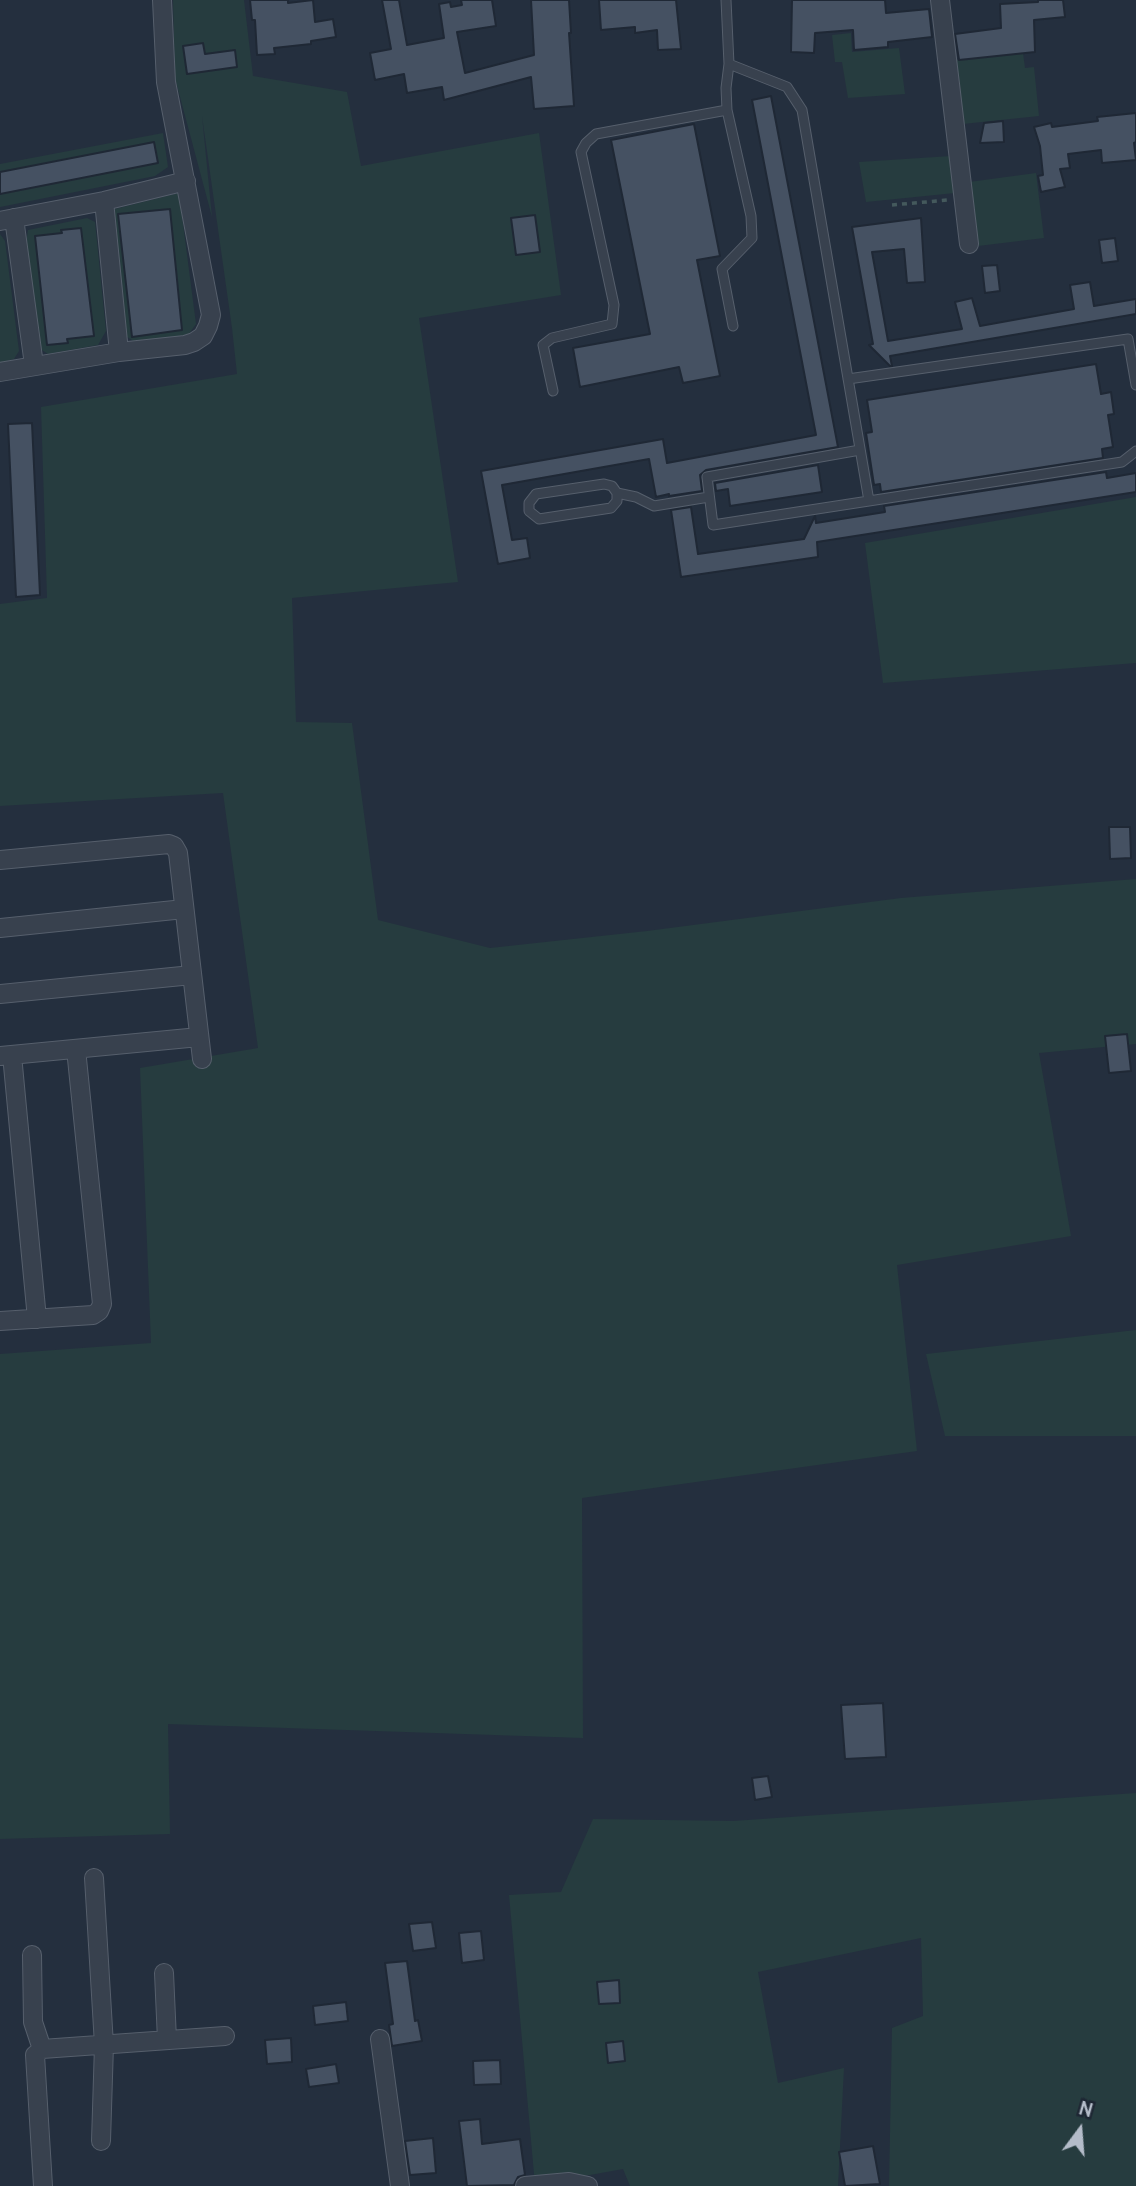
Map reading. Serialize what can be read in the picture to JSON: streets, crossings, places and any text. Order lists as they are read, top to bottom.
{
  "north": "top"
}
